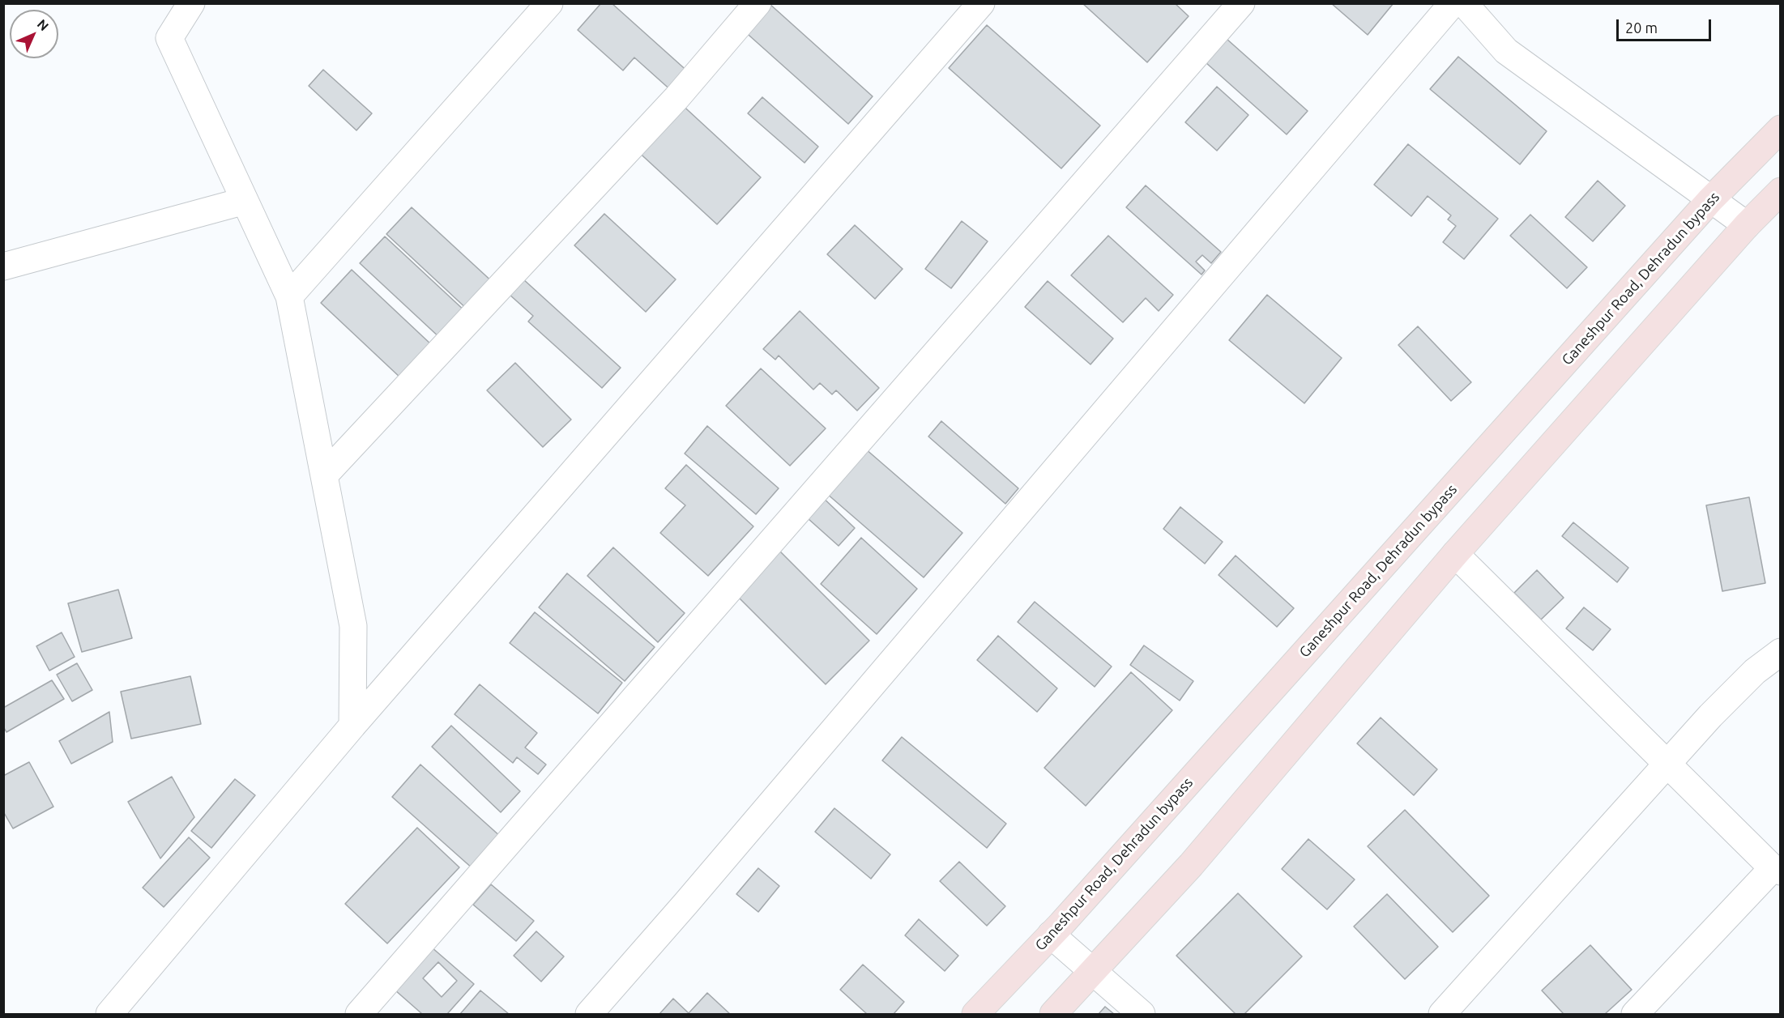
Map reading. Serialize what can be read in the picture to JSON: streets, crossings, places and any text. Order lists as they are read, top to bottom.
{
  "streets": {
    "main road": ["Ganeshpur Road, Dehradun bypass"]
  },
  "scale_bar": "20 m",
  "north": "top right"
}
